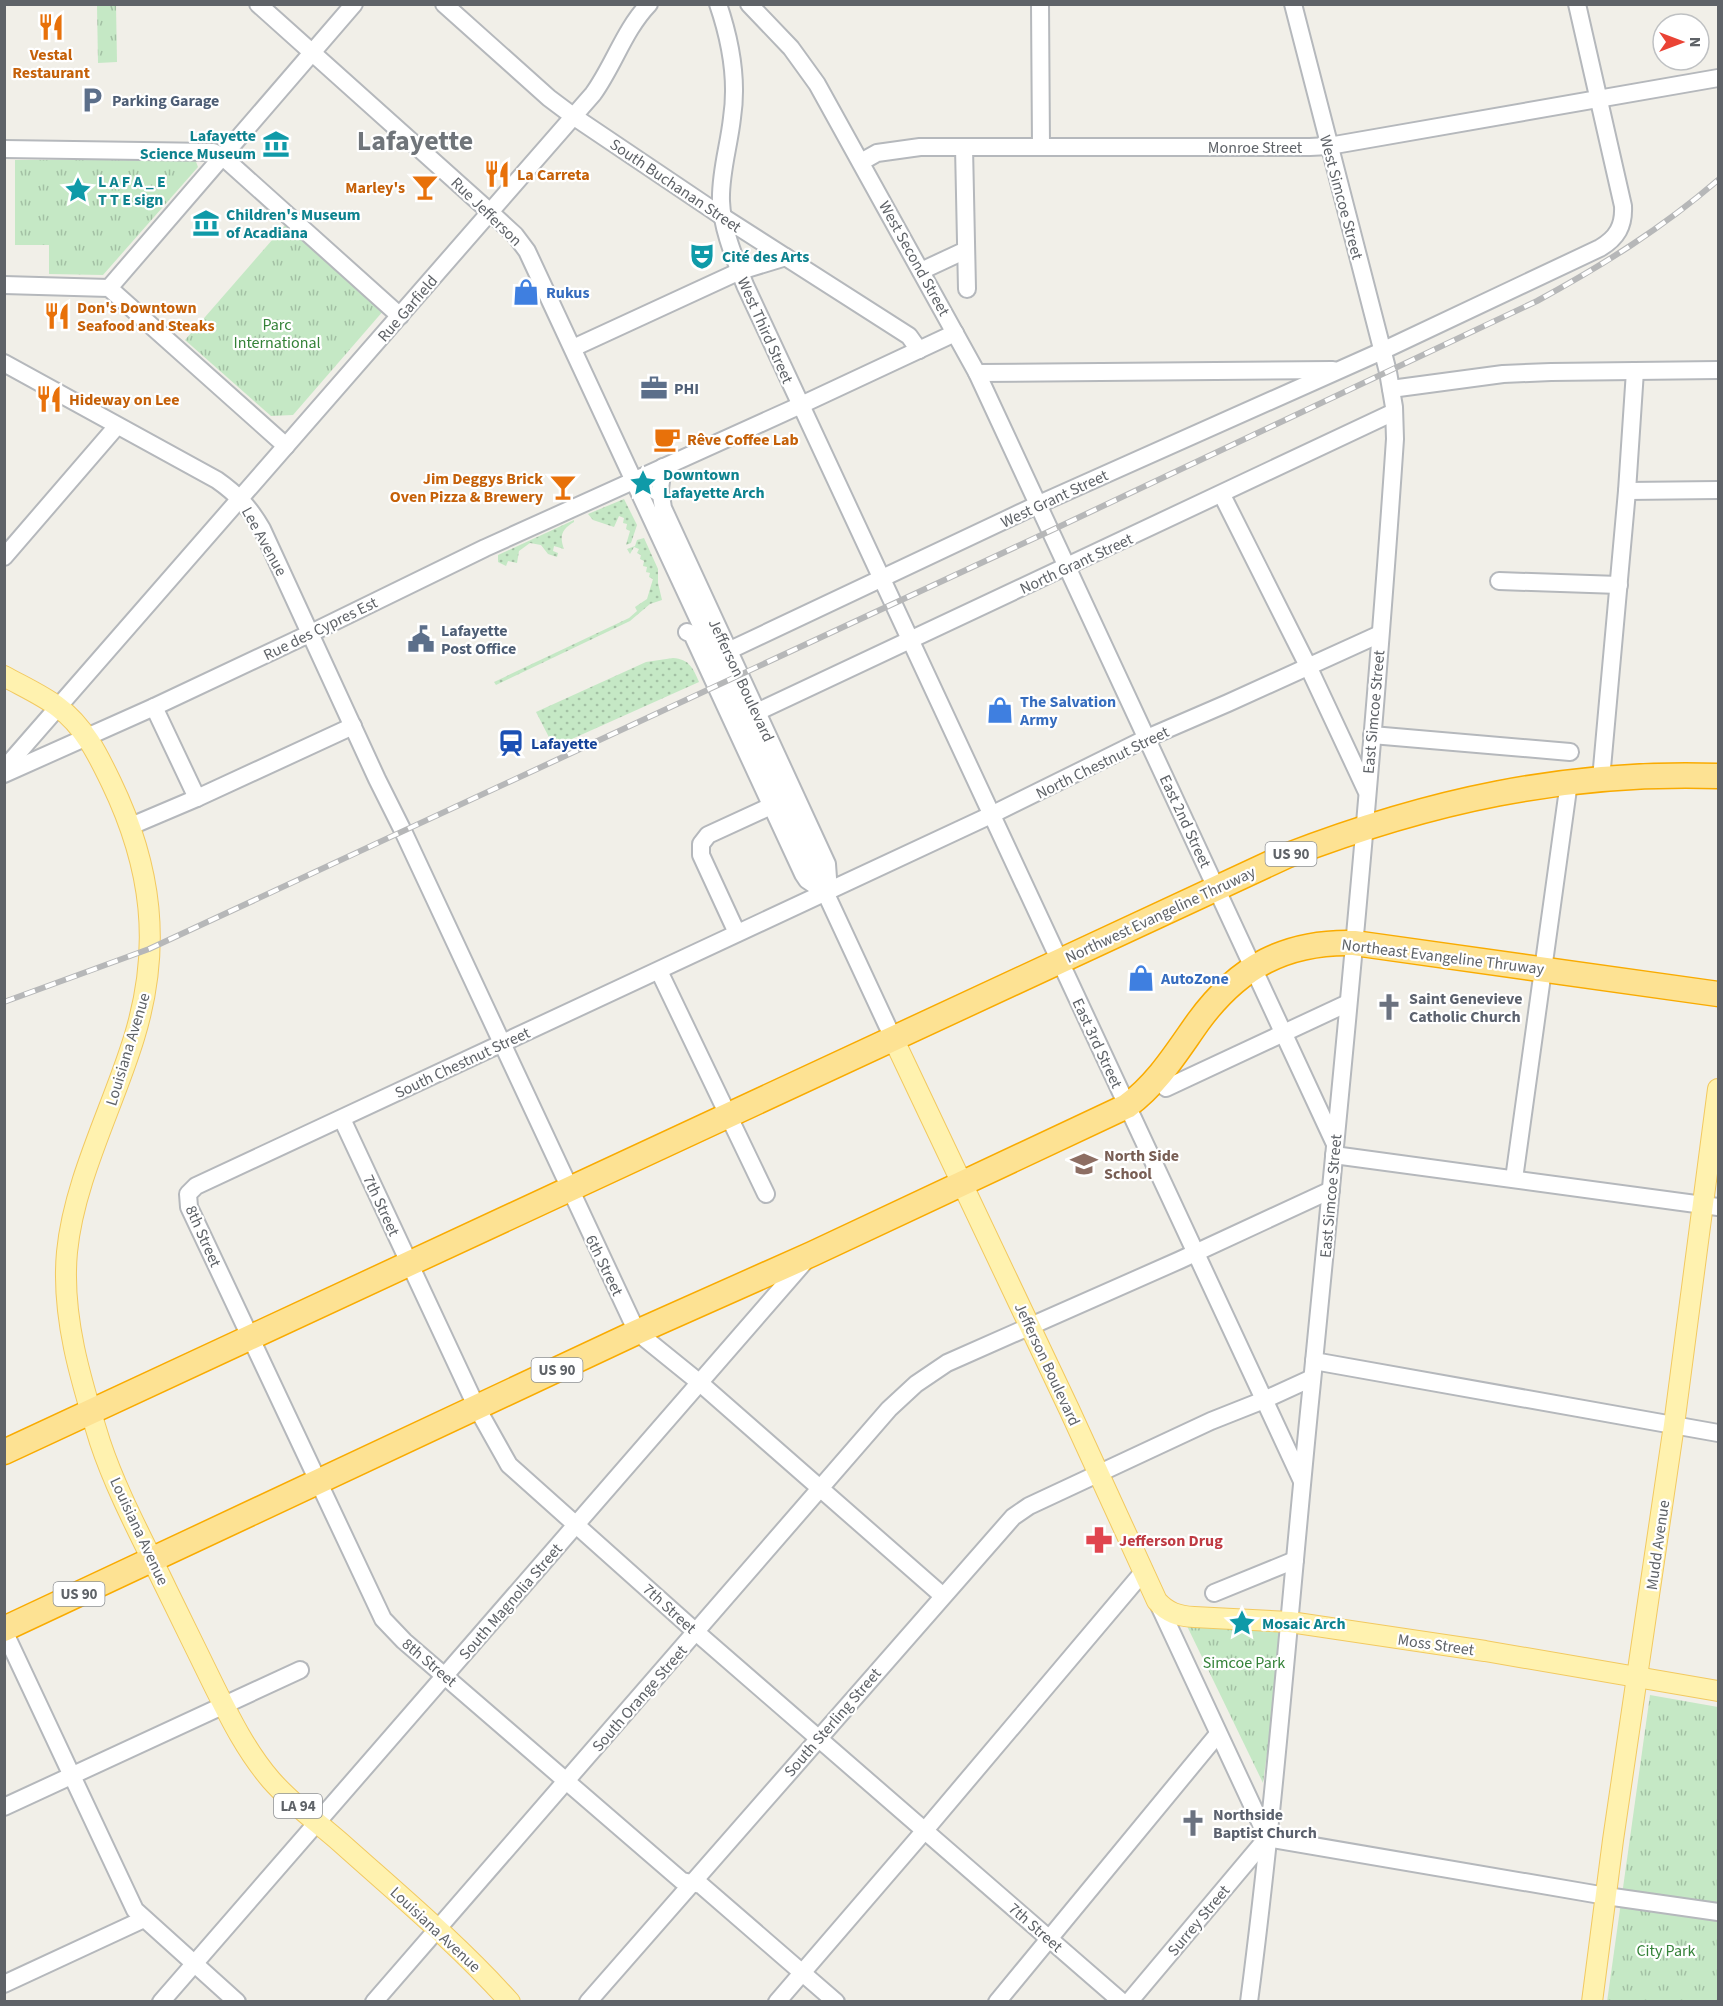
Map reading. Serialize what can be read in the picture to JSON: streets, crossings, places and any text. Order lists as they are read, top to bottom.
{
  "streets": {
    "highway": ["US 90", "Northwest Evangeline Thruway", "Northeast Evangeline Thruway"],
    "main road": [
      "Jefferson Boulevard",
      "Louisiana Avenue",
      "Mudd Avenue",
      "Moss Street",
      "LA 94"
    ],
    "street": [
      "Monroe Street",
      "South Buchanan Street",
      "West Simcoe Street",
      "Rue Jefferson",
      "West Second Street",
      "Rue Garfield",
      "West Third Street",
      "West Grant Street",
      "Lee Avenue",
      "North Grant Street",
      "Rue des Cypres Est",
      "East Simcoe Street",
      "North Chestnut Street",
      "East 2nd Street",
      "East 3rd Street",
      "South Chestnut Street",
      "7th Street",
      "8th Street",
      "6th Street",
      "South Magnolia Street",
      "South Orange Street",
      "South Sterling Street",
      "Surrey Street"
    ]
  },
  "crossings": [
    ["Monroe Street", "West Simcoe Street"],
    ["Monroe Street", "West Second Street"],
    ["Monroe Street", "West Grant Street"],
    ["South Buchanan Street", "Rue Garfield"],
    ["South Buchanan Street", "West Third Street"],
    ["South Buchanan Street", "Rue des Cypres Est"],
    ["West Simcoe Street", "West Grant Street"],
    ["West Simcoe Street", "East Simcoe Street"],
    ["Rue Jefferson", "Rue Garfield"],
    ["Rue Jefferson", "Rue des Cypres Est"],
    ["Rue Jefferson", "Jefferson Boulevard"],
    ["West Second Street", "West Grant Street"],
    ["West Second Street", "Rue des Cypres Est"],
    ["West Second Street", "East 2nd Street"],
    ["Rue Garfield", "Lee Avenue"],
    ["Rue Garfield", "Louisiana Avenue"],
    ["West Third Street", "West Grant Street"],
    ["West Third Street", "Rue des Cypres Est"],
    ["West Third Street", "East 3rd Street"],
    ["West Grant Street", "Jefferson Boulevard"],
    ["Lee Avenue", "Rue des Cypres Est"],
    ["Lee Avenue", "6th Street"],
    ["North Grant Street", "Jefferson Boulevard"],
    ["North Grant Street", "East Simcoe Street"],
    ["North Grant Street", "East 2nd Street"],
    ["North Grant Street", "East 3rd Street"],
    ["Rue des Cypres Est", "Jefferson Boulevard"],
    ["Rue des Cypres Est", "Louisiana Avenue"],
    ["Jefferson Boulevard", "East Simcoe Street"],
    ["Jefferson Boulevard", "North Chestnut Street"],
    ["Jefferson Boulevard", "US 90"],
    ["Jefferson Boulevard", "Northwest Evangeline Thruway"],
    ["Jefferson Boulevard", "Northeast Evangeline Thruway"],
    ["Jefferson Boulevard", "South Chestnut Street"],
    ["Jefferson Boulevard", "Moss Street"],
    ["Jefferson Boulevard", "South Orange Street"],
    ["Jefferson Boulevard", "South Sterling Street"],
    ["Jefferson Boulevard", "Surrey Street"],
    ["East Simcoe Street", "North Chestnut Street"],
    ["East Simcoe Street", "East 2nd Street"],
    ["East Simcoe Street", "Northwest Evangeline Thruway"],
    ["East Simcoe Street", "Northeast Evangeline Thruway"],
    ["East Simcoe Street", "East 3rd Street"],
    ["East Simcoe Street", "Moss Street"],
    ["East Simcoe Street", "South Orange Street"],
    ["East Simcoe Street", "South Sterling Street"],
    ["East Simcoe Street", "Surrey Street"],
    ["North Chestnut Street", "East 2nd Street"],
    ["North Chestnut Street", "East 3rd Street"],
    ["North Chestnut Street", "South Chestnut Street"],
    ["East 2nd Street", "Northwest Evangeline Thruway"],
    ["East 2nd Street", "Northeast Evangeline Thruway"],
    ["US 90", "Northwest Evangeline Thruway"],
    ["US 90", "Northeast Evangeline Thruway"],
    ["US 90", "Louisiana Avenue"],
    ["US 90", "7th Street"],
    ["US 90", "8th Street"],
    ["US 90", "6th Street"],
    ["US 90", "South Magnolia Street"],
    ["Northwest Evangeline Thruway", "East 3rd Street"],
    ["Northeast Evangeline Thruway", "East 3rd Street"],
    ["East 3rd Street", "South Orange Street"],
    ["East 3rd Street", "South Sterling Street"],
    ["Louisiana Avenue", "South Magnolia Street"],
    ["Louisiana Avenue", "South Orange Street"],
    ["South Chestnut Street", "7th Street"],
    ["South Chestnut Street", "8th Street"],
    ["South Chestnut Street", "6th Street"],
    ["7th Street", "South Magnolia Street"],
    ["7th Street", "South Orange Street"],
    ["7th Street", "South Sterling Street"],
    ["8th Street", "South Magnolia Street"],
    ["8th Street", "South Orange Street"],
    ["8th Street", "South Sterling Street"],
    ["6th Street", "South Magnolia Street"],
    ["6th Street", "South Orange Street"],
    ["6th Street", "South Sterling Street"],
    ["Mudd Avenue", "Moss Street"]
  ],
  "districts": ["Lafayette"],
  "parks": ["Parc International", "Simcoe Park", "City Park"],
  "places": {
    "restaurant": [
      "Vestal Restaurant",
      "La Carreta",
      "Don's Downtown Seafood and Steaks",
      "Hideway on Lee"
    ],
    "parking": ["Parking Garage"],
    "museum": ["Lafayette Science Museum", "Children's Museum of Acadiana"],
    "bar": ["Marley's", "Jim Deggys Brick Oven Pizza & Brewery"],
    "place": ["L A F A _ E T T E sign", "Downtown Lafayette Arch", "Mosaic Arch"],
    "theatre": ["Cité des Arts"],
    "shop": ["Rukus", "The Salvation Army", "AutoZone"],
    "office": ["PHI"],
    "cafe": ["Rêve Coffee Lab"],
    "public building": ["Lafayette Post Office"],
    "station": ["Lafayette"],
    "church": ["Saint Genevieve Catholic Church", "Northside Baptist Church"],
    "school or university": ["North Side School"],
    "pharmacy": ["Jefferson Drug"]
  },
  "north": "right"
}
